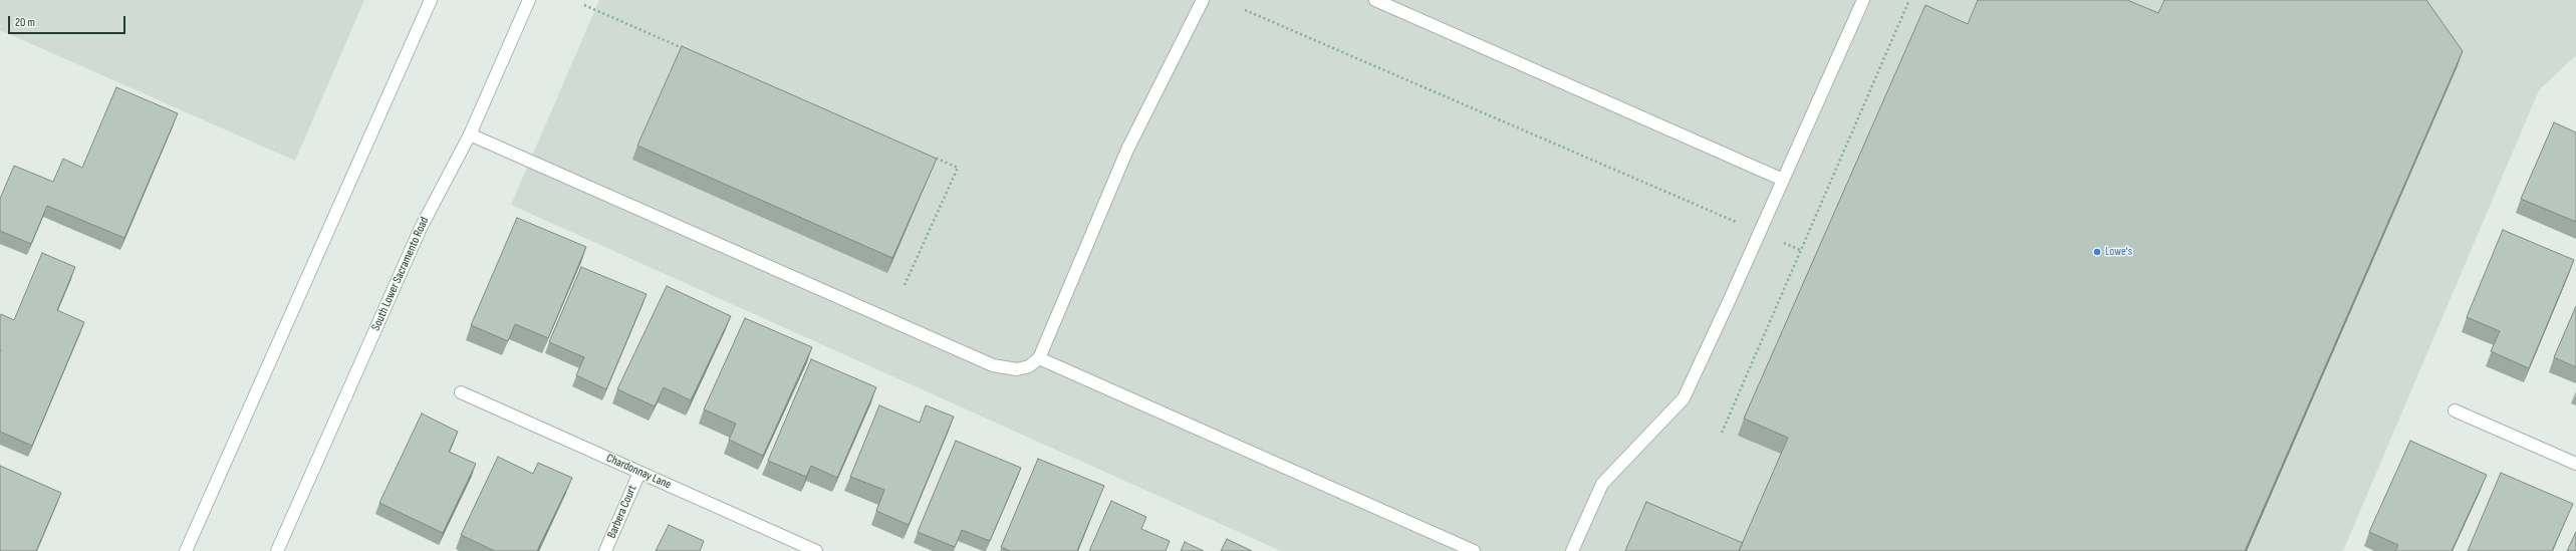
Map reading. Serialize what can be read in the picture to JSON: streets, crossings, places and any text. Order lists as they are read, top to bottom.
{
  "streets": {
    "main road": ["South Lower Sacramento Road", "Chardonnay Lane", "Barbera Court"]
  },
  "crossings": [
    ["Chardonnay Lane", "Barbera Court"]
  ],
  "places": ["Lowe's"],
  "scale_bar": "20 m"
}
